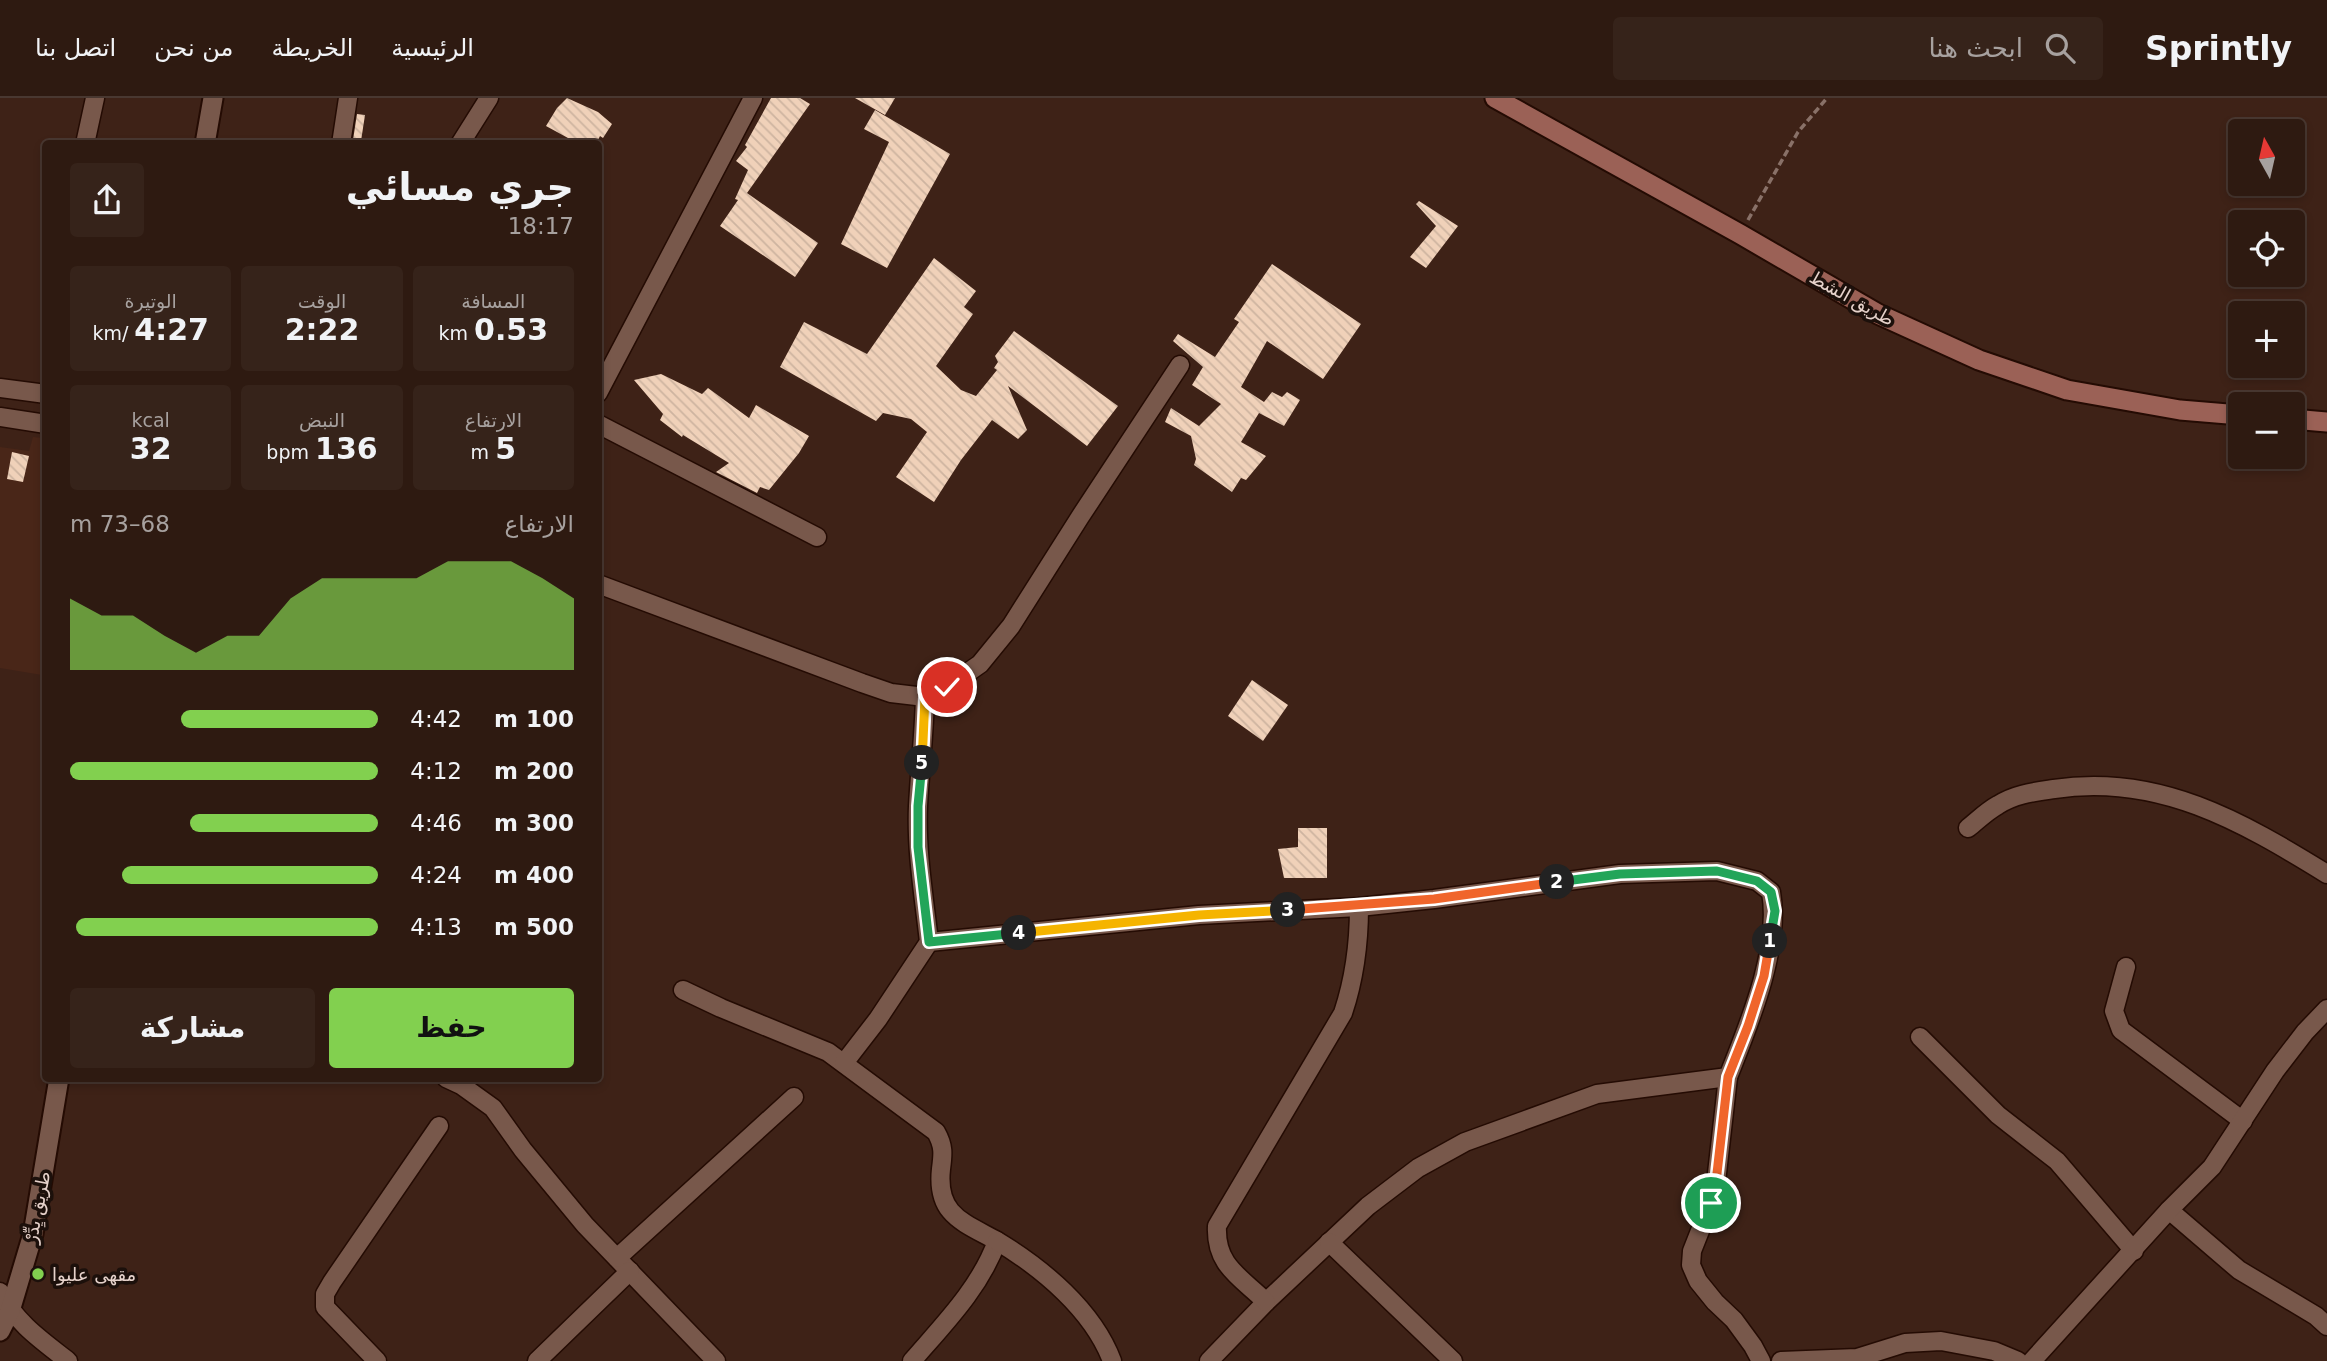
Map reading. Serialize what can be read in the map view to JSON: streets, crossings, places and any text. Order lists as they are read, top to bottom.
{
  "streets": {
    "main road": ["طريق الشط"],
    "street": ["طريق يِدِّرْ"]
  },
  "places": ["مقهى عليوا"],
  "north": "top",
  "page": {
    "header": "Sprintly",
    "search": "ابحث هنا",
    "nav": [
      "الرئيسية",
      "الخريطة",
      "من نحن",
      "اتصل بنا"
    ],
    "map_buttons": ["+", "−"],
    "heading": ["جري مسائي", "18:17"],
    "stats": [
      ["المسافة", "0.53 km"],
      ["الوقت", "2:22"],
      ["الوتيرة", "4:27 /km"],
      ["الارتفاع", "5 m"],
      ["النبض", "136 bpm"],
      ["kcal", "32"]
    ],
    "chart": ["الارتفاع", "68–73 m"],
    "list": [
      {
        "name": "100 m",
        "note": "4:42"
      },
      {
        "name": "200 m",
        "note": "4:12"
      },
      {
        "name": "300 m",
        "note": "4:46"
      },
      {
        "name": "400 m",
        "note": "4:24"
      },
      {
        "name": "500 m",
        "note": "4:13"
      }
    ],
    "pins": [
      "5",
      "2",
      "3",
      "4",
      "1"
    ],
    "buttons": ["حفظ", "مشاركة"]
  }
}
